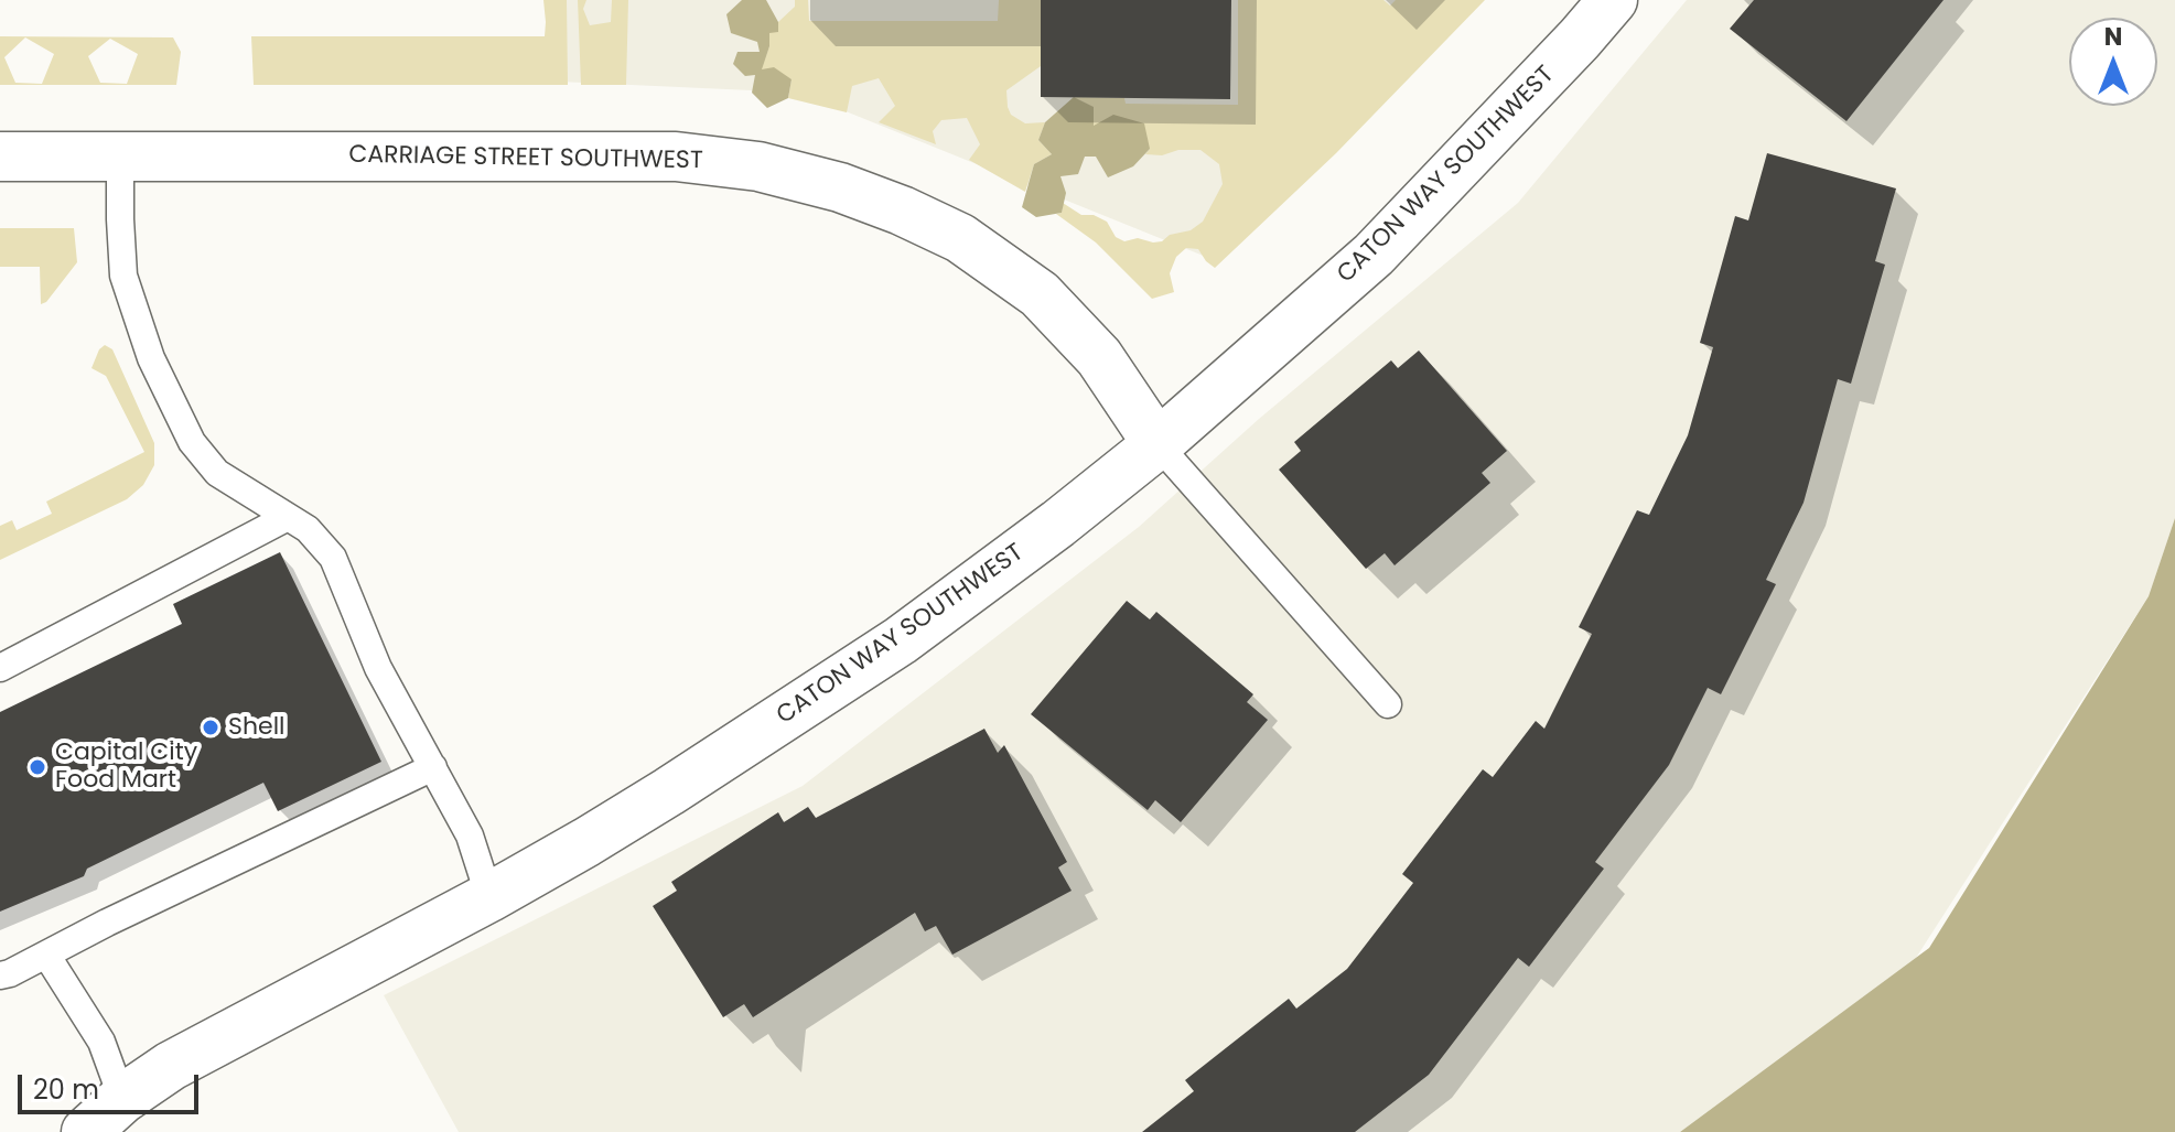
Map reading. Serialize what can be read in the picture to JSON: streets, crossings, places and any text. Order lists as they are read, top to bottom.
{
  "streets": {
    "street": ["CARRIAGE STREET SOUTHWEST", "CATON WAY SOUTHWEST"]
  },
  "crossings": [
    ["CARRIAGE STREET SOUTHWEST", "CATON WAY SOUTHWEST"]
  ],
  "places": ["Shell", "Capital City Food Mart"],
  "scale_bar": "20 m",
  "north": "top"
}
